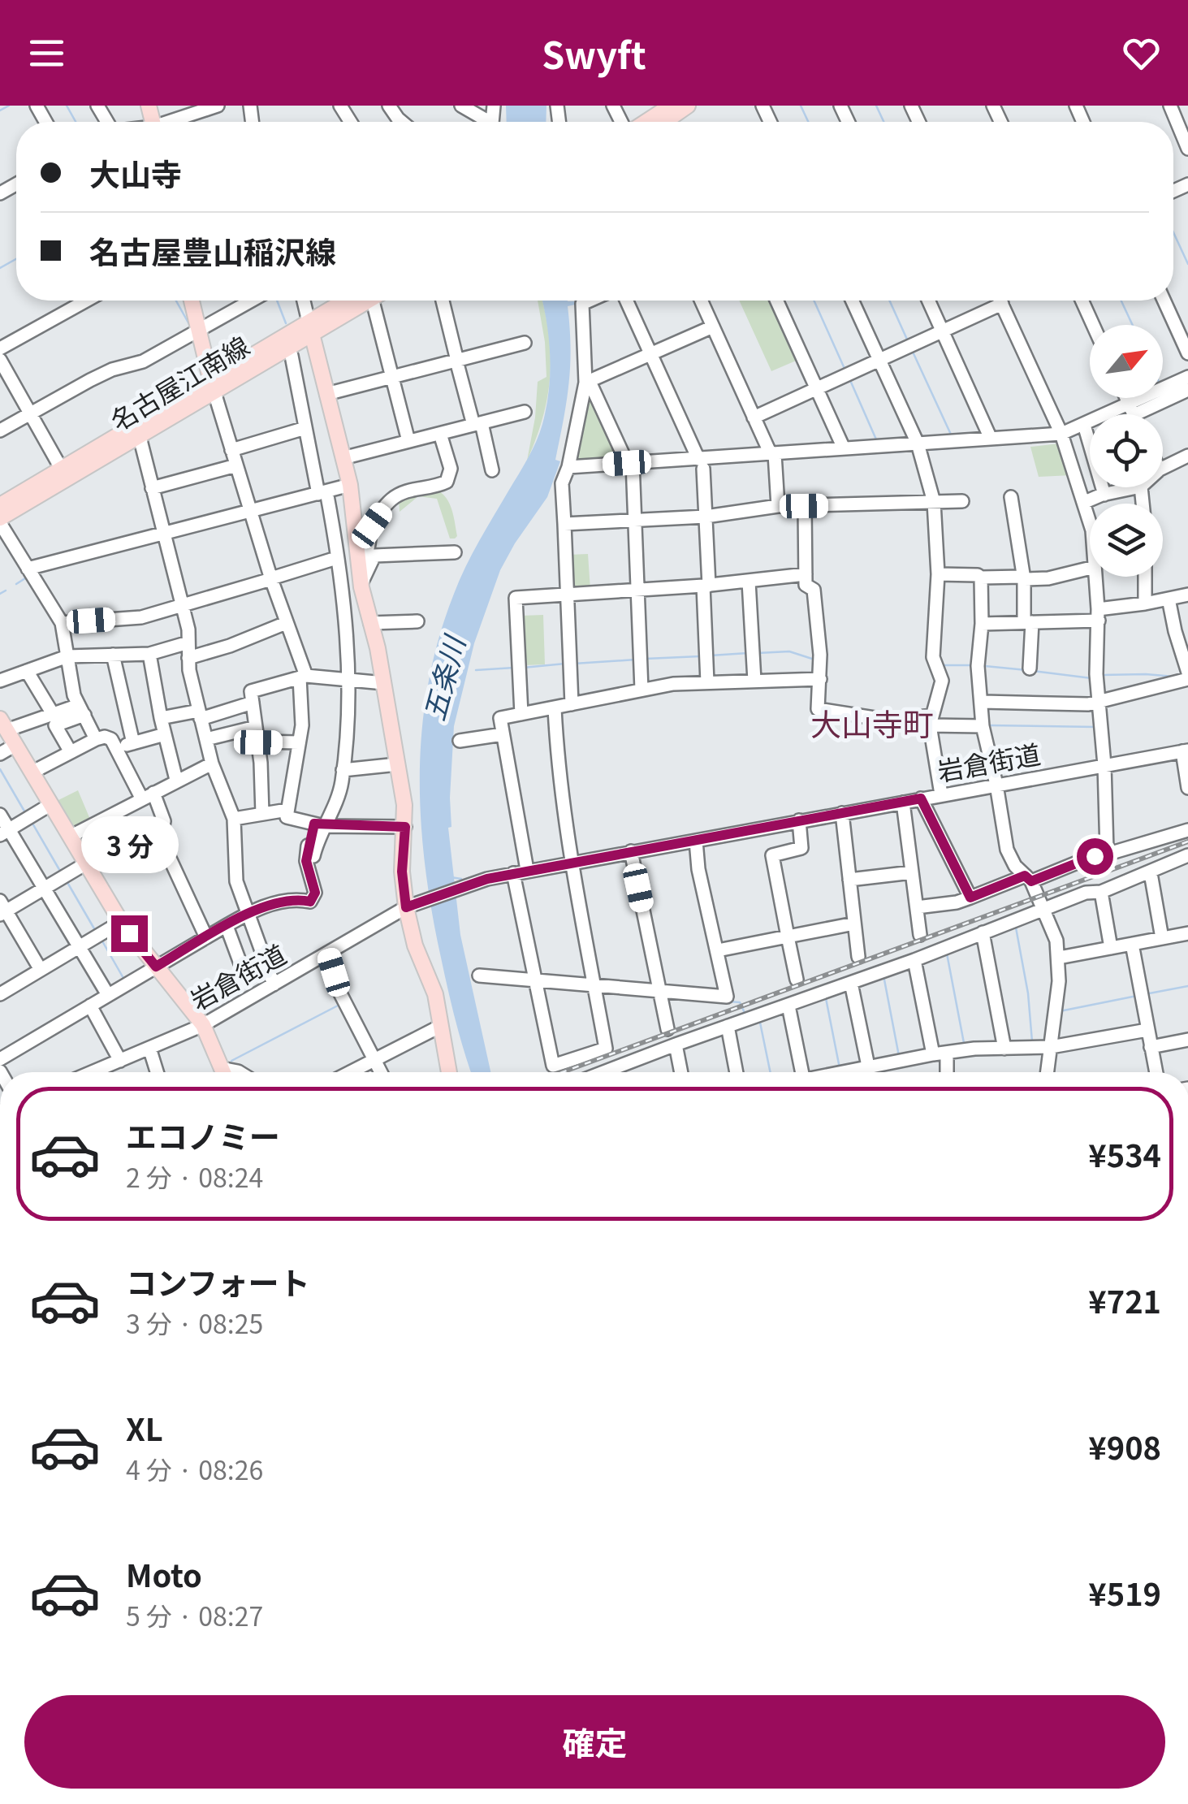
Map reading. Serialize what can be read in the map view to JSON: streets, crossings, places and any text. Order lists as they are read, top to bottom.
{
  "streets": {
    "main road": ["名古屋江南線"],
    "street": ["岩倉街道"]
  },
  "districts": ["大山寺町"],
  "water": ["五条川"],
  "north": "top right",
  "page": {
    "header": "Swyft",
    "banner": ["大山寺", "名古屋豊山稲沢線"],
    "bubble": "3 分",
    "list": [
      {
        "name": "エコノミー",
        "note": "2 分 · 08:24",
        "value": "¥534"
      },
      {
        "name": "コンフォート",
        "note": "3 分 · 08:25",
        "value": "¥721"
      },
      {
        "name": "XL",
        "note": "4 分 · 08:26",
        "value": "¥908"
      },
      {
        "name": "Moto",
        "note": "5 分 · 08:27",
        "value": "¥519"
      }
    ],
    "buttons": "確定"
  }
}
